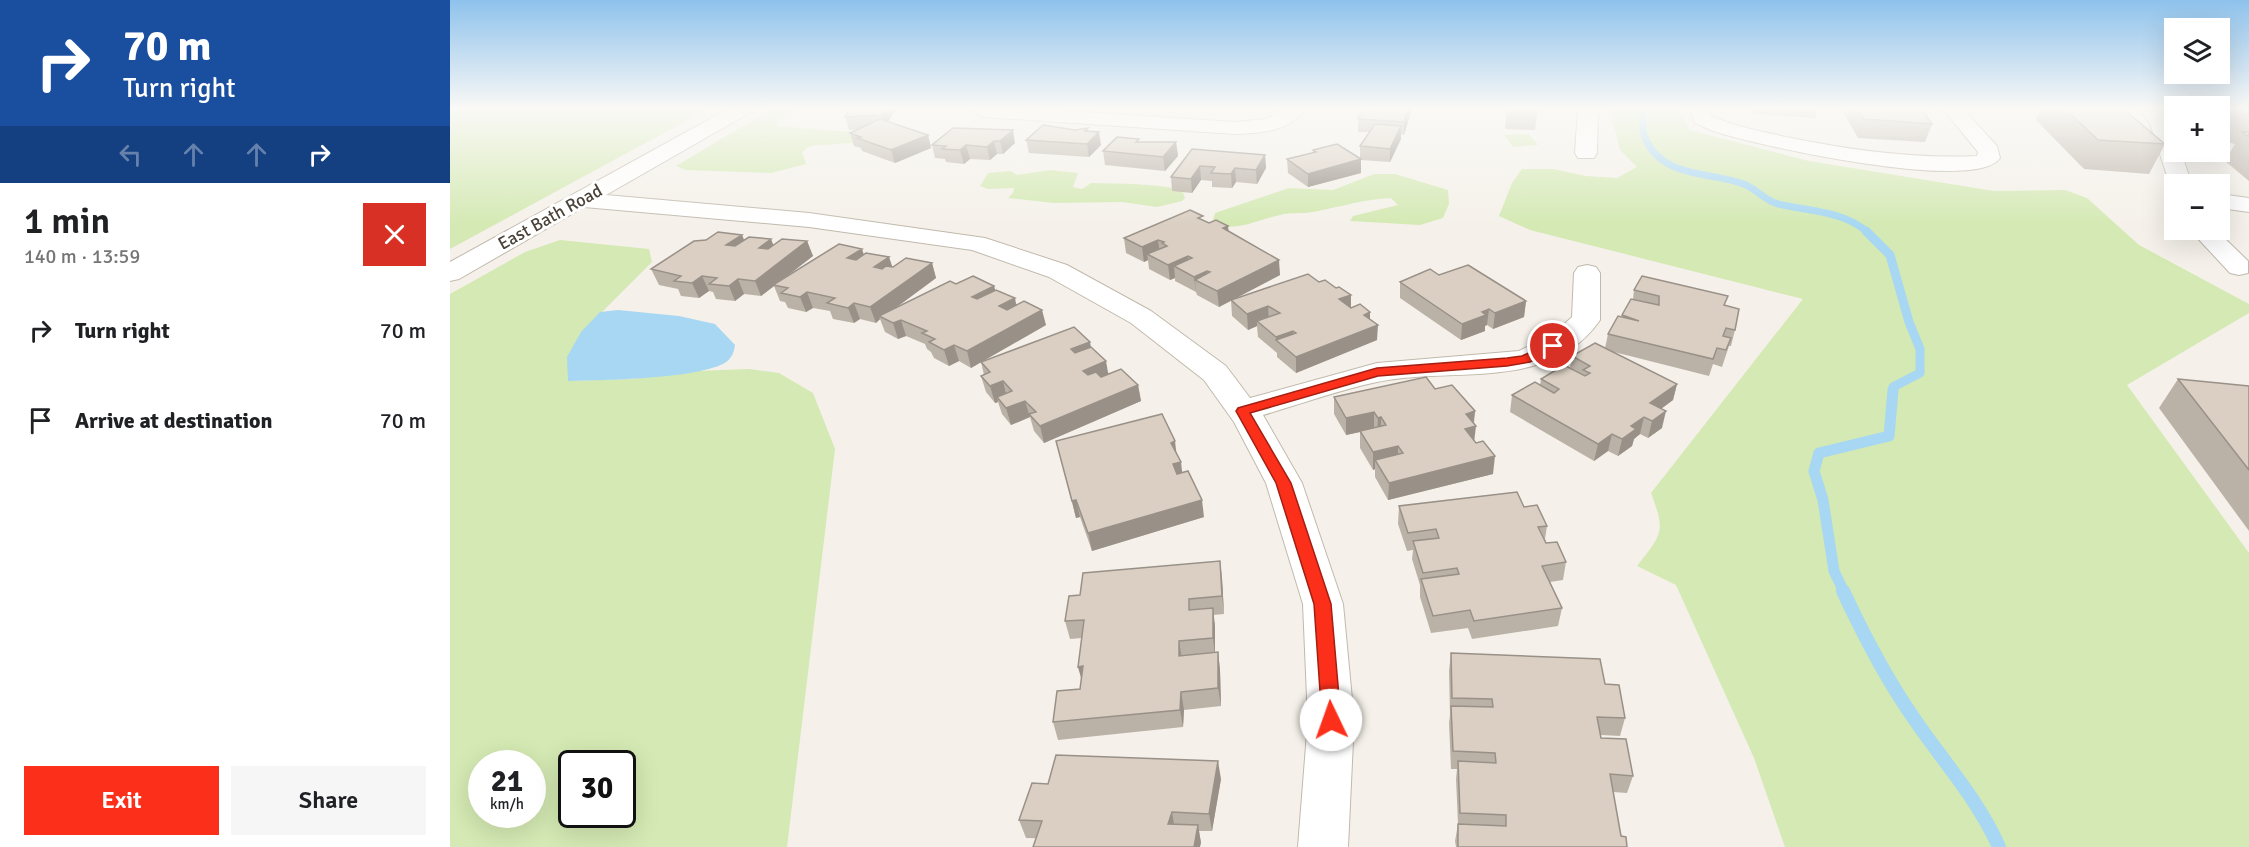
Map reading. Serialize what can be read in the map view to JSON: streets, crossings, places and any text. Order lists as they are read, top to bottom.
{
  "streets": {
    "street": ["East Bath Road"]
  },
  "page": {
    "turn": ["70 m", "Turn right"],
    "map_buttons": ["+", "−"],
    "heading": ["1 min", "140 m · 13:59"],
    "list": [
      {
        "name": "Turn right",
        "value": "70 m"
      },
      {
        "name": "Arrive at destination",
        "value": "70 m"
      }
    ],
    "speed": "21 km/h",
    "limit": "30",
    "buttons": ["Exit", "Share"]
  }
}
